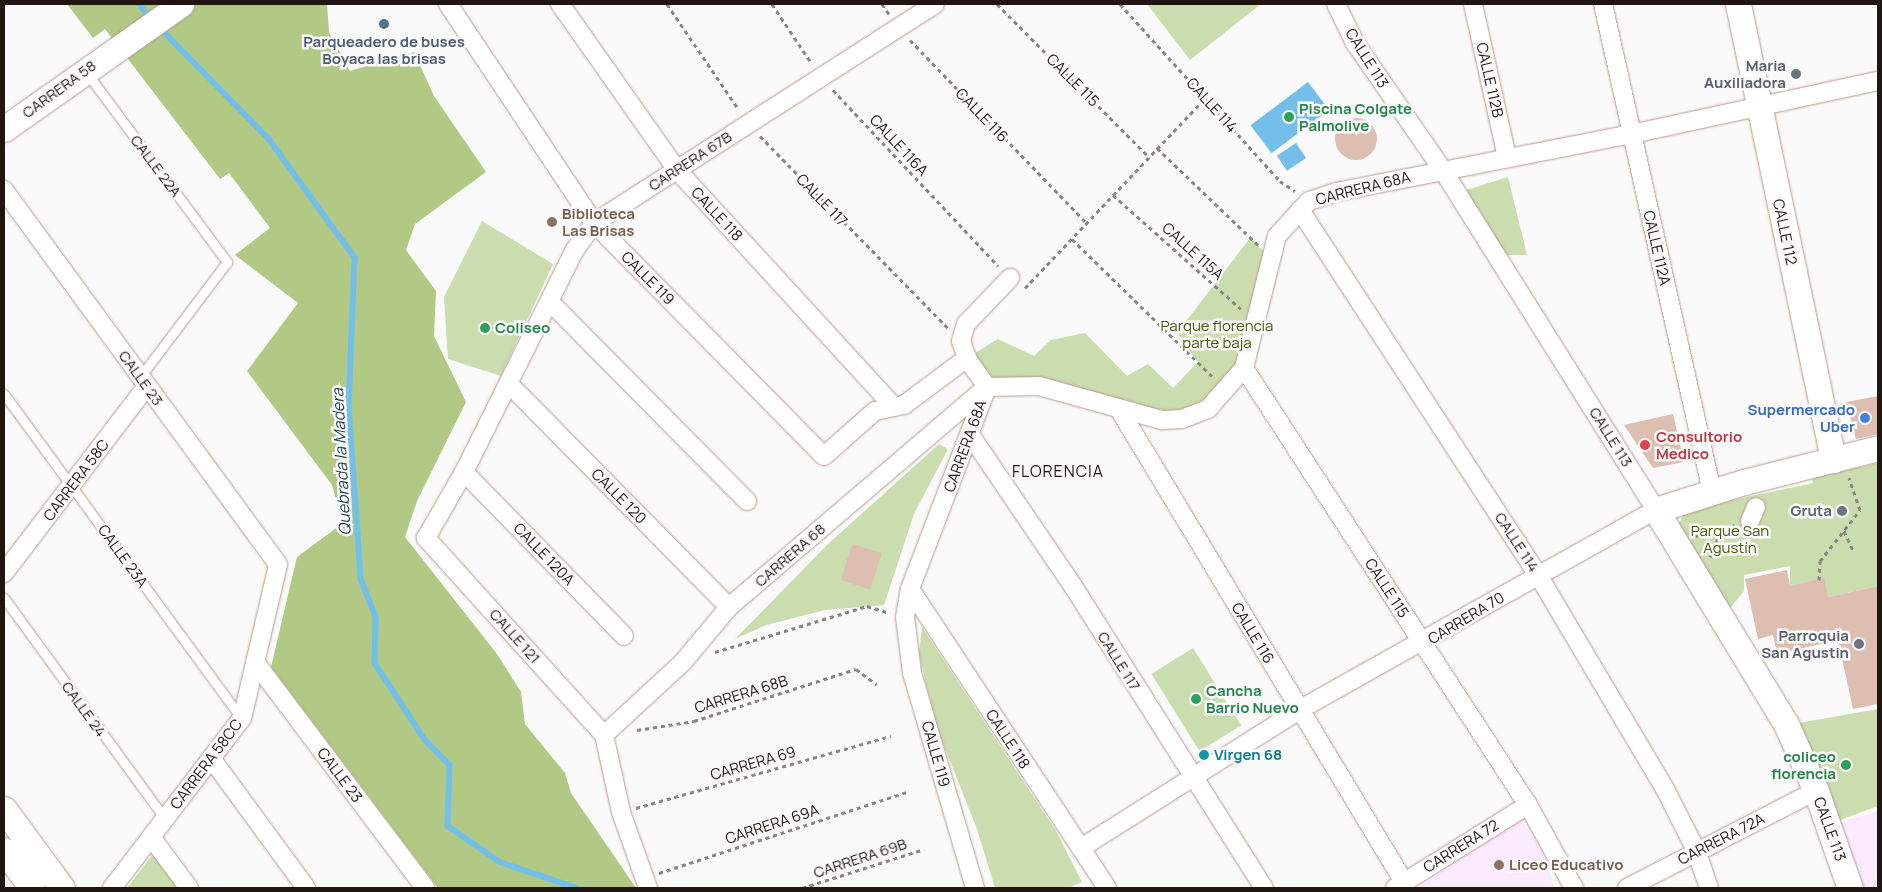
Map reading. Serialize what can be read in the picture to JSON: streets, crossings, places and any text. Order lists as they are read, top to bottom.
{
  "streets": {
    "street": [
      "CALLE 113",
      "CALLE 115",
      "CALLE 112B",
      "CARRERA 58",
      "CALLE 114",
      "CALLE 116",
      "CARRERA 67B",
      "CARRERA 68A",
      "CALLE 117",
      "CALLE 118",
      "CALLE 112",
      "CALLE 112A",
      "CALLE 119",
      "CALLE 23",
      "CARRERA 58C",
      "CALLE 120",
      "CALLE 120A",
      "CARRERA 68",
      "CARRERA 70",
      "CALLE 121",
      "CARRERA 58CC",
      "CARRERA 72A",
      "CARRERA 72"
    ],
    "lane": ["CALLE 22A", "CALLE 23A", "CALLE 24"],
    "path": [
      "CALLE 116A",
      "CALLE 115A",
      "CARRERA 68B",
      "CARRERA 69",
      "CARRERA 69A",
      "CARRERA 69B"
    ]
  },
  "crossings": [
    ["CALLE 113", "CARRERA 68A"],
    ["CALLE 113", "CARRERA 70"],
    ["CALLE 113", "CARRERA 72A"],
    ["CALLE 115", "CARRERA 68A"],
    ["CALLE 115", "CARRERA 70"],
    ["CALLE 115", "CARRERA 72"],
    ["CALLE 112B", "CARRERA 68A"],
    ["CARRERA 58", "CALLE 22A"],
    ["CALLE 114", "CARRERA 68A"],
    ["CALLE 114", "CARRERA 70"],
    ["CALLE 114", "CARRERA 72A"],
    ["CALLE 116", "CARRERA 67B"],
    ["CALLE 116", "CARRERA 68A"],
    ["CALLE 116", "CARRERA 70"],
    ["CALLE 116", "CARRERA 72"],
    ["CALLE 116A", "CARRERA 67B"],
    ["CARRERA 67B", "CALLE 117"],
    ["CARRERA 67B", "CALLE 118"],
    ["CARRERA 67B", "CALLE 119"],
    ["CARRERA 67B", "CALLE 120"],
    ["CARRERA 67B", "CALLE 120A"],
    ["CARRERA 67B", "CALLE 121"],
    ["CALLE 22A", "CARRERA 58C"],
    ["CARRERA 68A", "CALLE 117"],
    ["CARRERA 68A", "CALLE 118"],
    ["CARRERA 68A", "CALLE 112"],
    ["CARRERA 68A", "CALLE 112A"],
    ["CARRERA 68A", "CALLE 115A"],
    ["CARRERA 68A", "CALLE 119"],
    ["CARRERA 68A", "CARRERA 68"],
    ["CALLE 117", "CARRERA 70"],
    ["CALLE 118", "CALLE 119"],
    ["CALLE 118", "CARRERA 70"],
    ["CALLE 112", "CARRERA 70"],
    ["CALLE 112A", "CARRERA 70"],
    ["CALLE 23", "CARRERA 58C"],
    ["CALLE 23", "CARRERA 58CC"],
    ["CARRERA 58C", "CALLE 23A"],
    ["CALLE 120", "CARRERA 68"],
    ["CARRERA 68", "CALLE 121"],
    ["CARRERA 68", "CARRERA 68B"],
    ["CALLE 23A", "CARRERA 58CC"],
    ["CALLE 121", "CARRERA 68B"],
    ["CALLE 24", "CARRERA 58CC"]
  ],
  "districts": ["FLORENCIA"],
  "water": ["Quebrada la Madera"],
  "parks": ["Parque florencia parte baja", "Parque San Agustín"],
  "places": [
    "Parqueadero de buses Boyaca las brisas",
    "Maria Auxiliadora",
    "Piscina Colgate Palmolive",
    "Biblioteca Las Brisas",
    "Coliseo",
    "Supermercado Uber",
    "Consultorio Medico",
    "Gruta",
    "Parroquia San Agustin",
    "Cancha Barrio Nuevo",
    "Virgen 68",
    "coliceo florencia",
    "Liceo Educativo"
  ]
}
